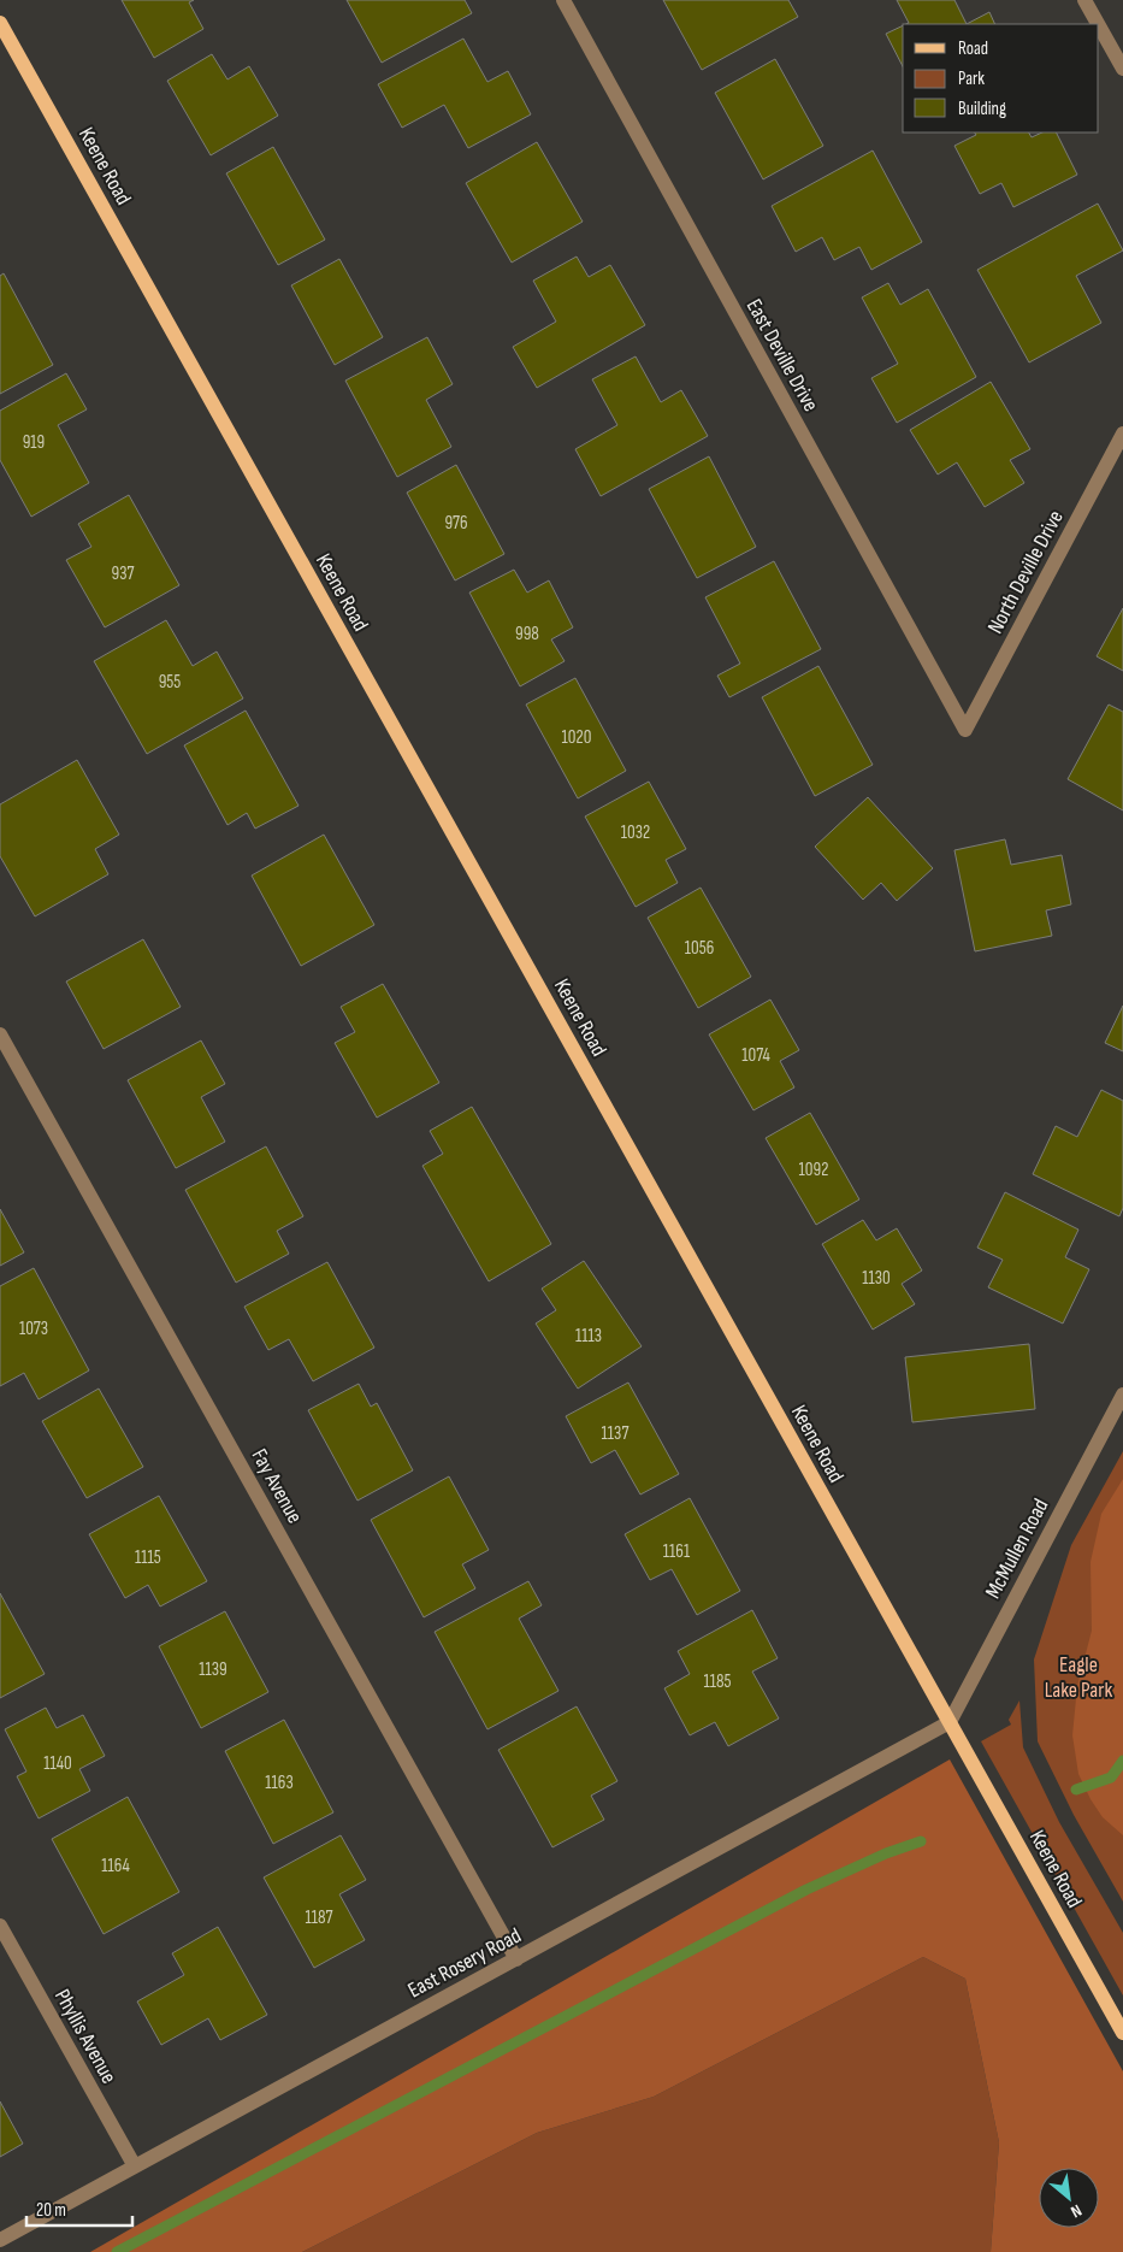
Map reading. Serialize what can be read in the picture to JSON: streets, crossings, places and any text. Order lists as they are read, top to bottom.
{
  "streets": {
    "main road": ["Keene Road"],
    "street": [
      "East Deville Drive",
      "North Deville Drive",
      "Fay Avenue",
      "McMullen Road",
      "East Rosery Road",
      "Phyllis Avenue"
    ]
  },
  "crossings": [
    ["Keene Road", "McMullen Road"],
    ["Keene Road", "East Rosery Road"],
    ["East Deville Drive", "North Deville Drive"],
    ["Fay Avenue", "East Rosery Road"],
    ["McMullen Road", "East Rosery Road"],
    ["East Rosery Road", "Phyllis Avenue"]
  ],
  "parks": ["Eagle Lake Park"],
  "house_numbers": [
    "919",
    "976",
    "937",
    "998",
    "955",
    "1020",
    "1032",
    "1056",
    "1074",
    "1092",
    "1130",
    "1073",
    "1113",
    "1137",
    "1161",
    "1115",
    "1139",
    "1185",
    "1140",
    "1163",
    "1164",
    "1187"
  ],
  "legend": ["Road", "Park", "Building"],
  "scale_bar": "20 m",
  "north": "bottom right"
}
